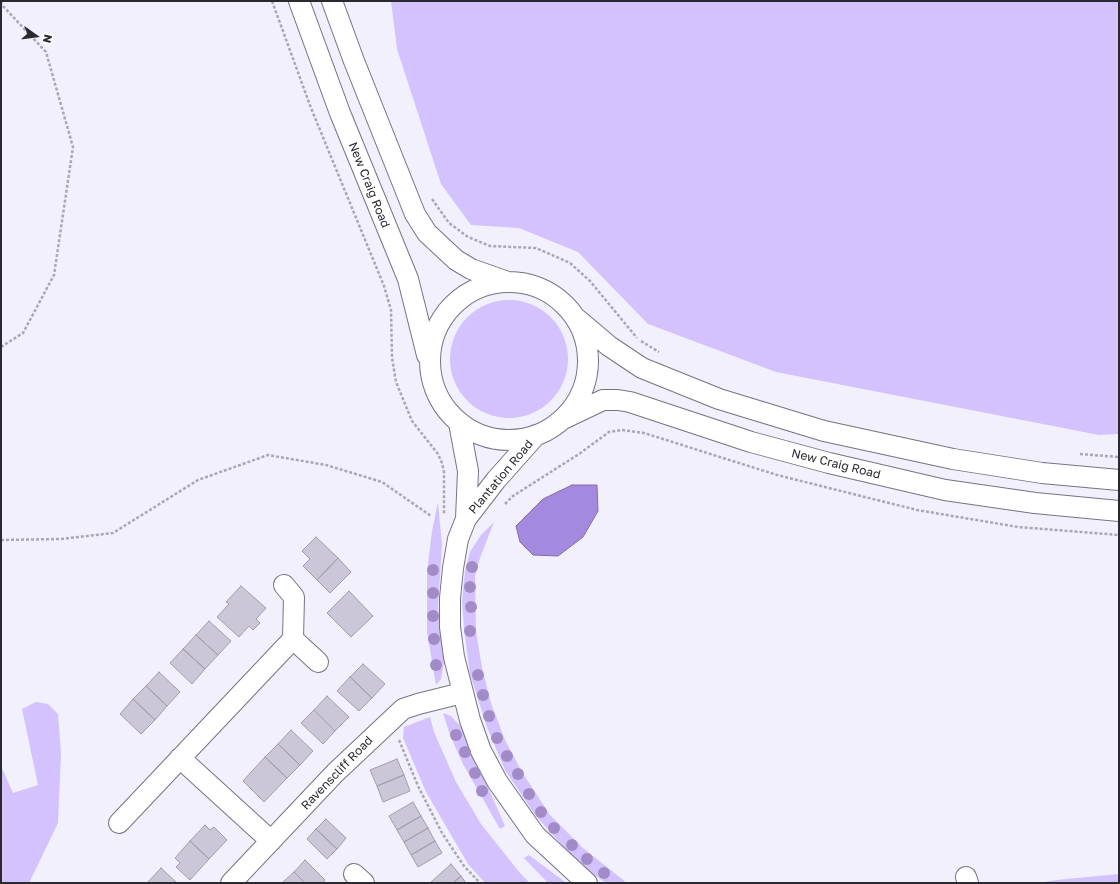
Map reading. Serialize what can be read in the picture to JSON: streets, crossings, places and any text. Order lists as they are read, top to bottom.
{
  "streets": {
    "street": ["New Craig Road", "Plantation Road", "Ravenscliff Road"]
  },
  "crossings": [
    ["Plantation Road", "Ravenscliff Road"]
  ],
  "north": "right"
}
